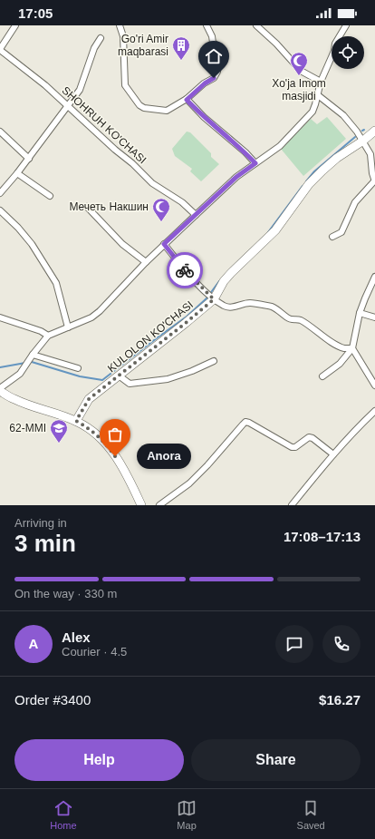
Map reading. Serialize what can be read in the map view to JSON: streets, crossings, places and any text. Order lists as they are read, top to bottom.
{
  "streets": {
    "main road": ["KULOLON KO'CHASI"],
    "street": ["SHOHRUH KO'CHASI"]
  },
  "places": {
    "building": ["Go'ri Amir maqbarasi"],
    "mosque": ["Xo'ja Imom masjidi", "Мечеть Накшин"],
    "school or university": ["62-MMI"],
    "other": ["Anora"]
  },
  "page": {
    "status": "17:05",
    "bubble": "Anora",
    "heading": ["3 min", "Arriving in", "17:08–17:13"],
    "panel": [
      "Alex",
      "Courier · 4.5",
      "Order #3400",
      "$16.27"
    ],
    "bar": "On the way · 330 m",
    "round": "A",
    "buttons": ["Help", "Share"],
    "tabs": ["Home", "Map", "Saved"]
  }
}
